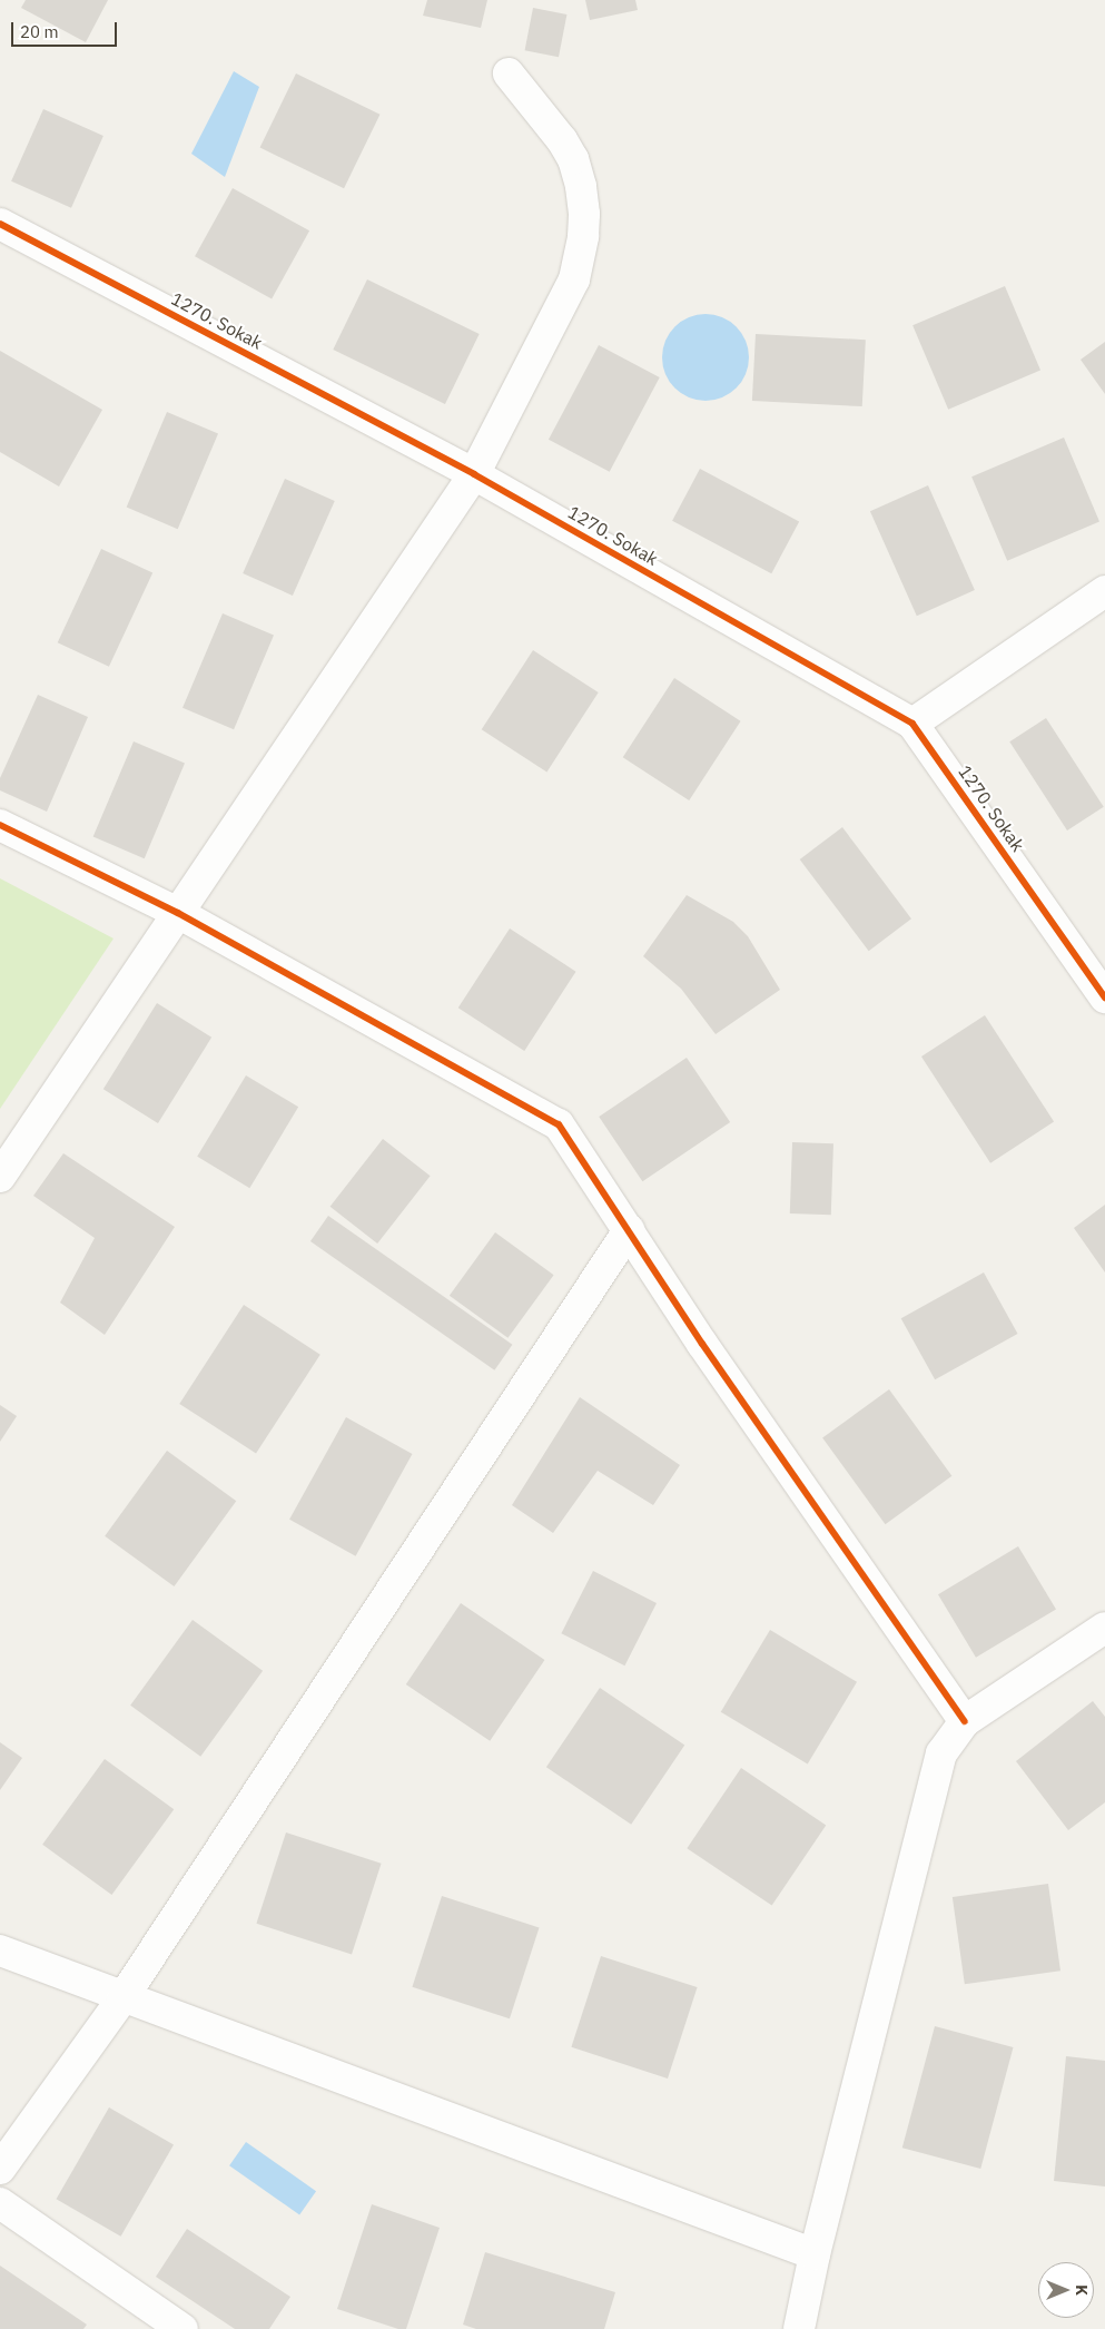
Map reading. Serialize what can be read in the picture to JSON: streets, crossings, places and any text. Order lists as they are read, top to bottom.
{
  "streets": {
    "street": ["1270. Sokak"]
  },
  "scale_bar": "20 m",
  "north": "right"
}
